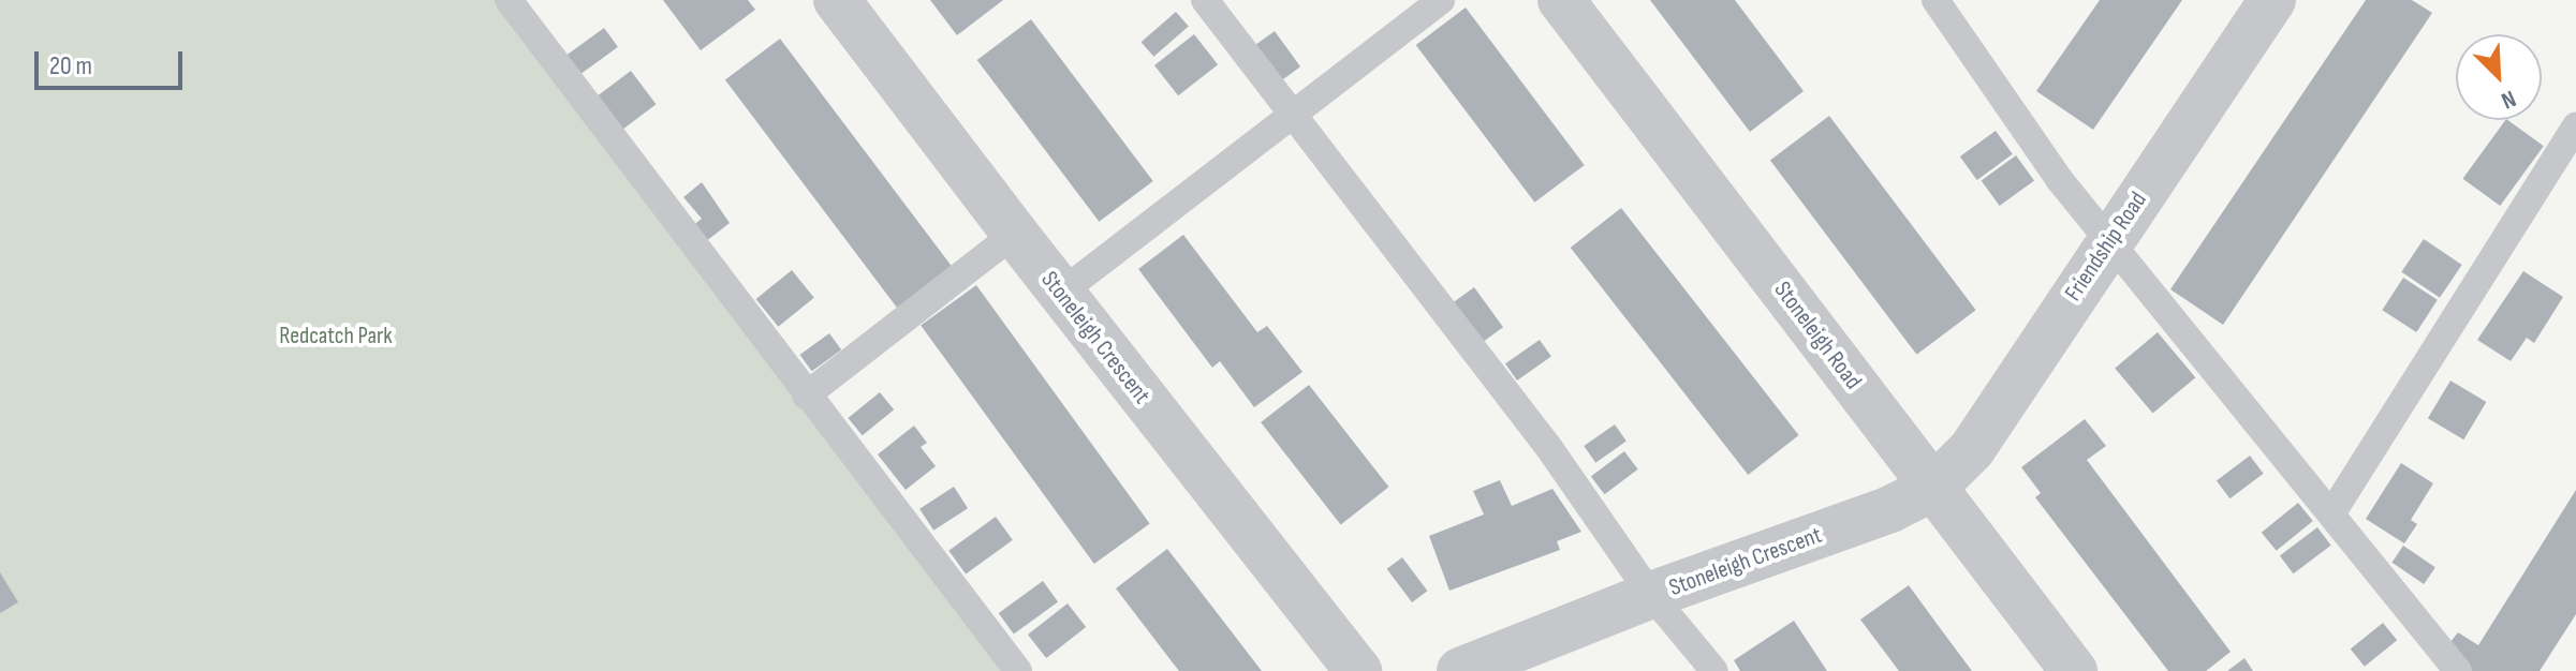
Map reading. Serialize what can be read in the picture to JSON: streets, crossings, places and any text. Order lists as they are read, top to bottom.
{
  "streets": {
    "street": ["Friendship Road", "Stoneleigh Road", "Stoneleigh Crescent"]
  },
  "crossings": [
    ["Friendship Road", "Stoneleigh Road"],
    ["Friendship Road", "Stoneleigh Crescent"],
    ["Stoneleigh Road", "Stoneleigh Crescent"]
  ],
  "parks": ["Redcatch Park"],
  "scale_bar": "20 m",
  "north": "bottom right"
}
